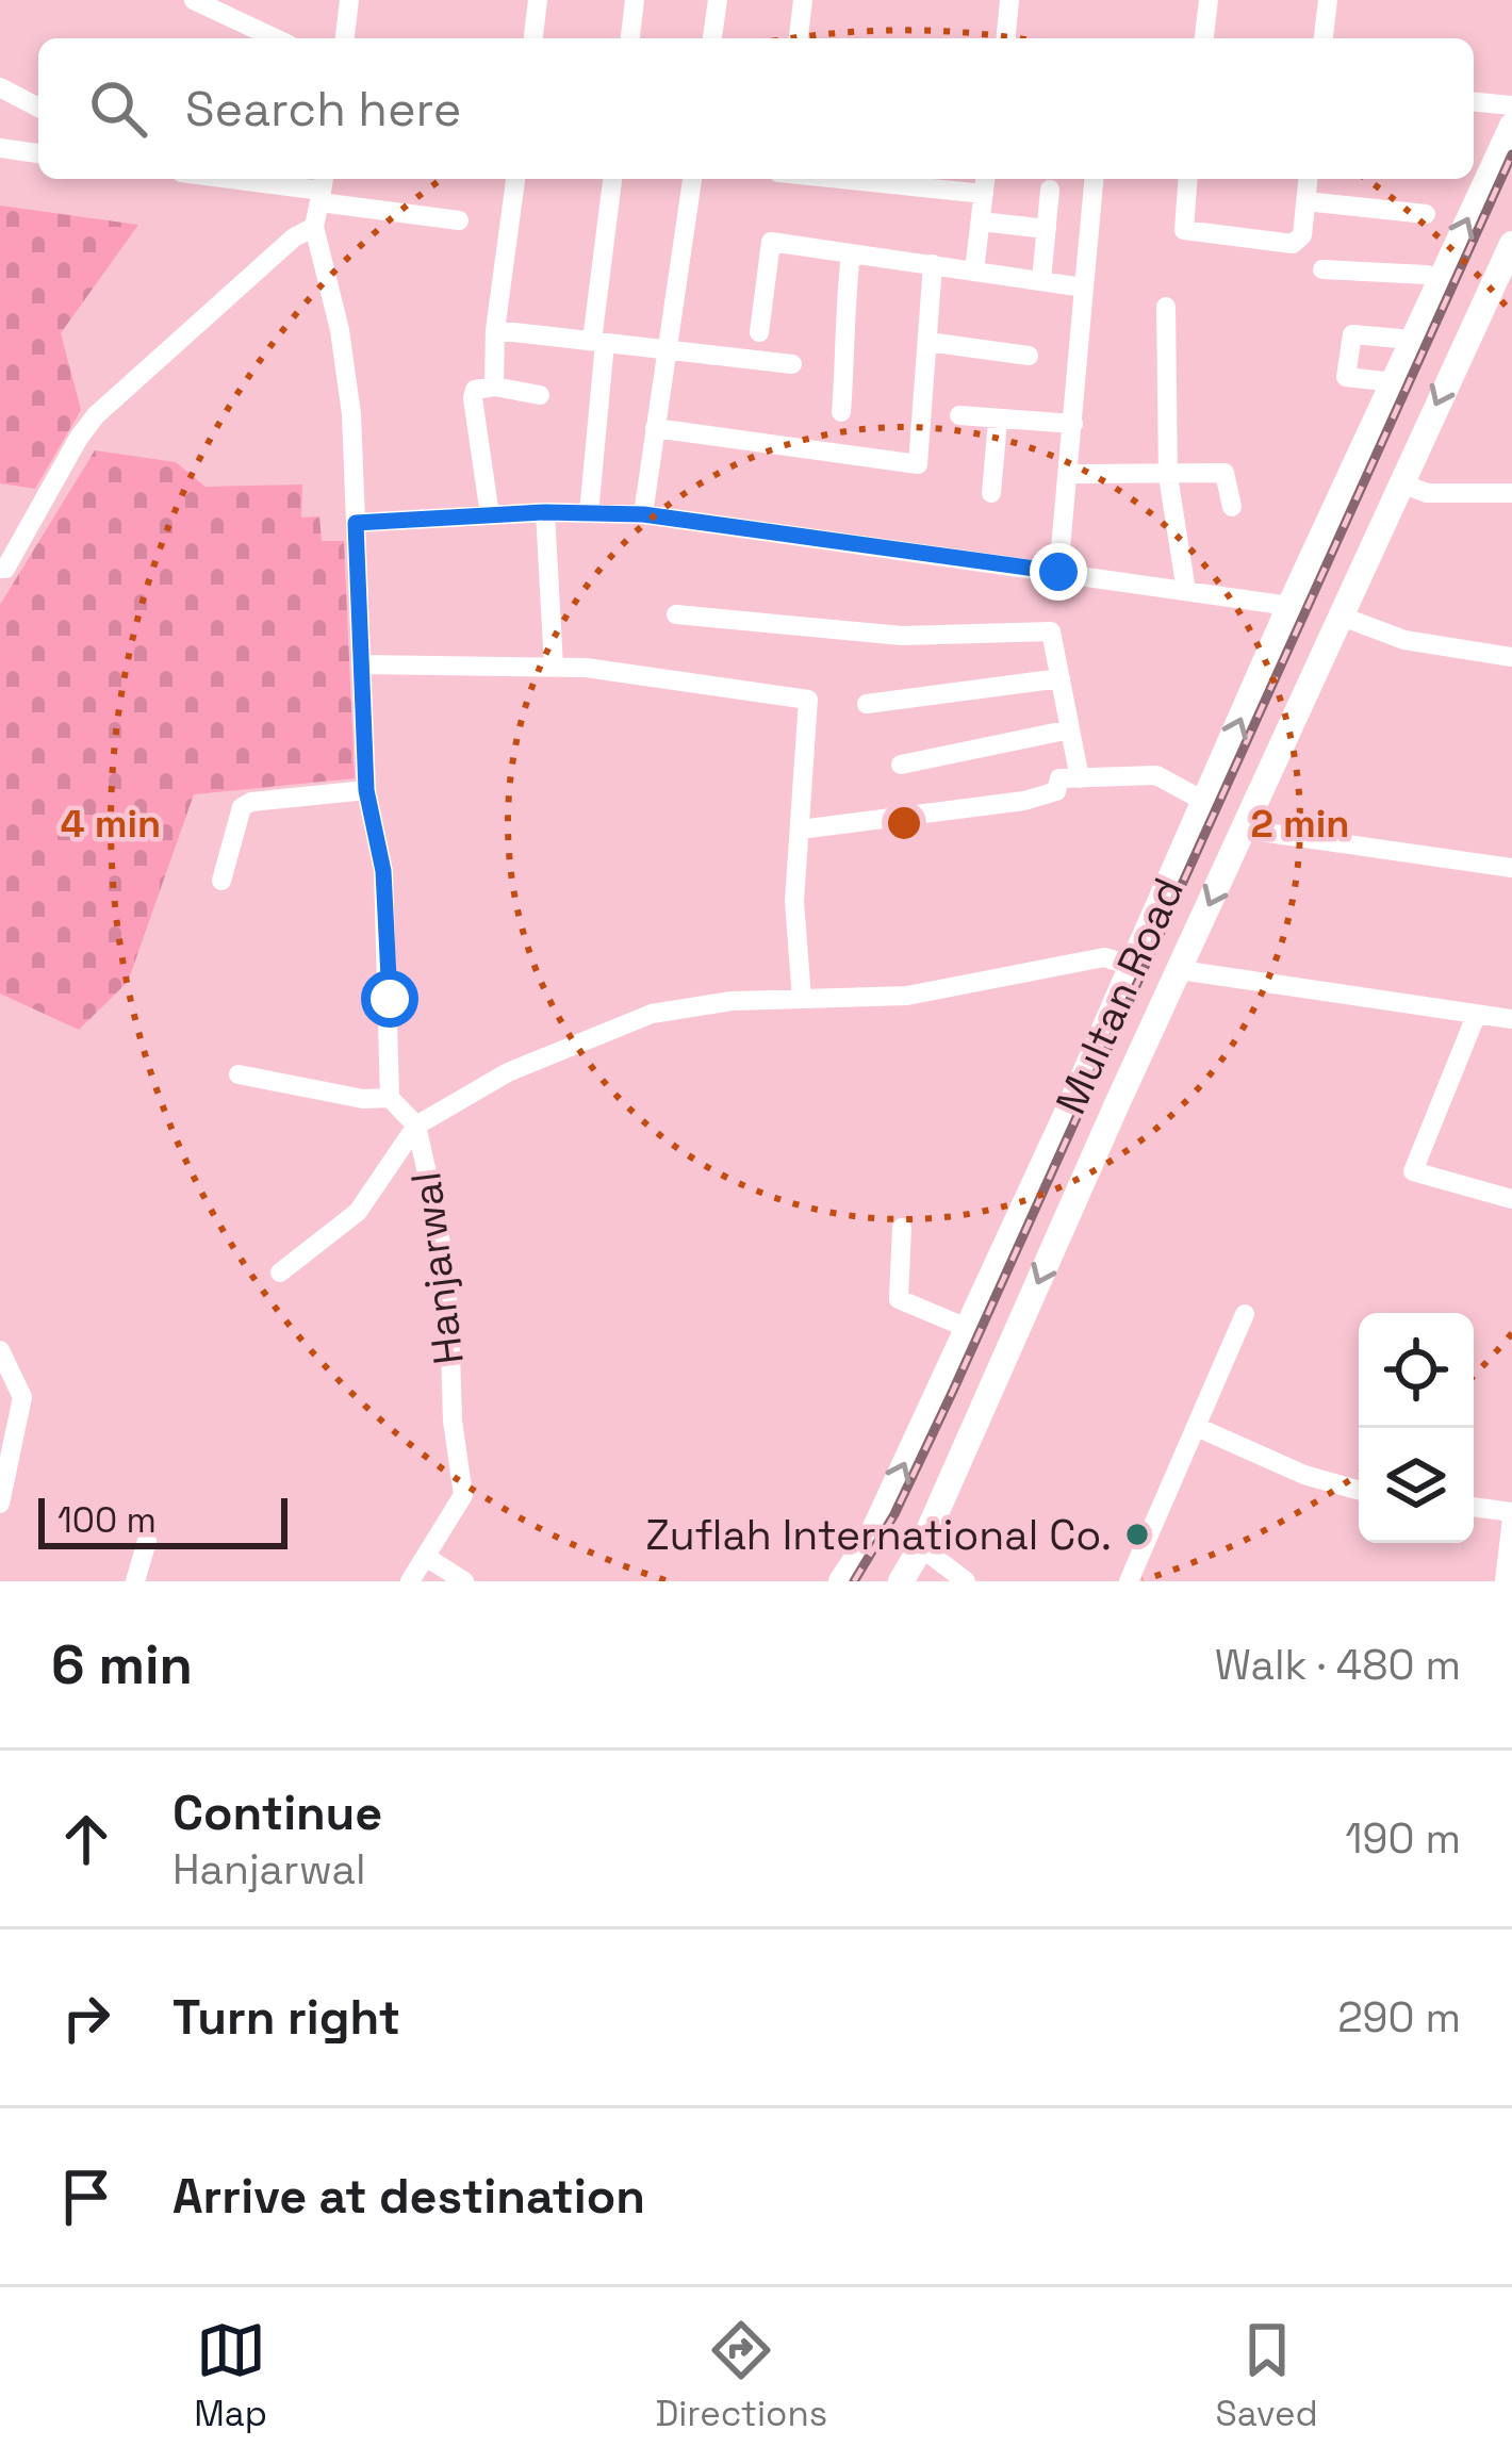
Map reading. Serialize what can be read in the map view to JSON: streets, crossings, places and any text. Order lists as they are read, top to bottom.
{
  "streets": {
    "main road": ["Multan Road"],
    "street": ["Hanjarwal"]
  },
  "places": ["Zuflah International Co."],
  "scale_bar": "100 m",
  "page": {
    "search": "Search here",
    "scale": "100 m",
    "heading": ["6 min", "Walk · 480 m"],
    "list": [
      ["Continue", "Hanjarwal", "190 m"],
      ["Turn right", "290 m"],
      "Arrive at destination"
    ],
    "nav": ["Map", "Directions", "Saved"]
  },
  "rings": ["2 min", "4 min"]
}
